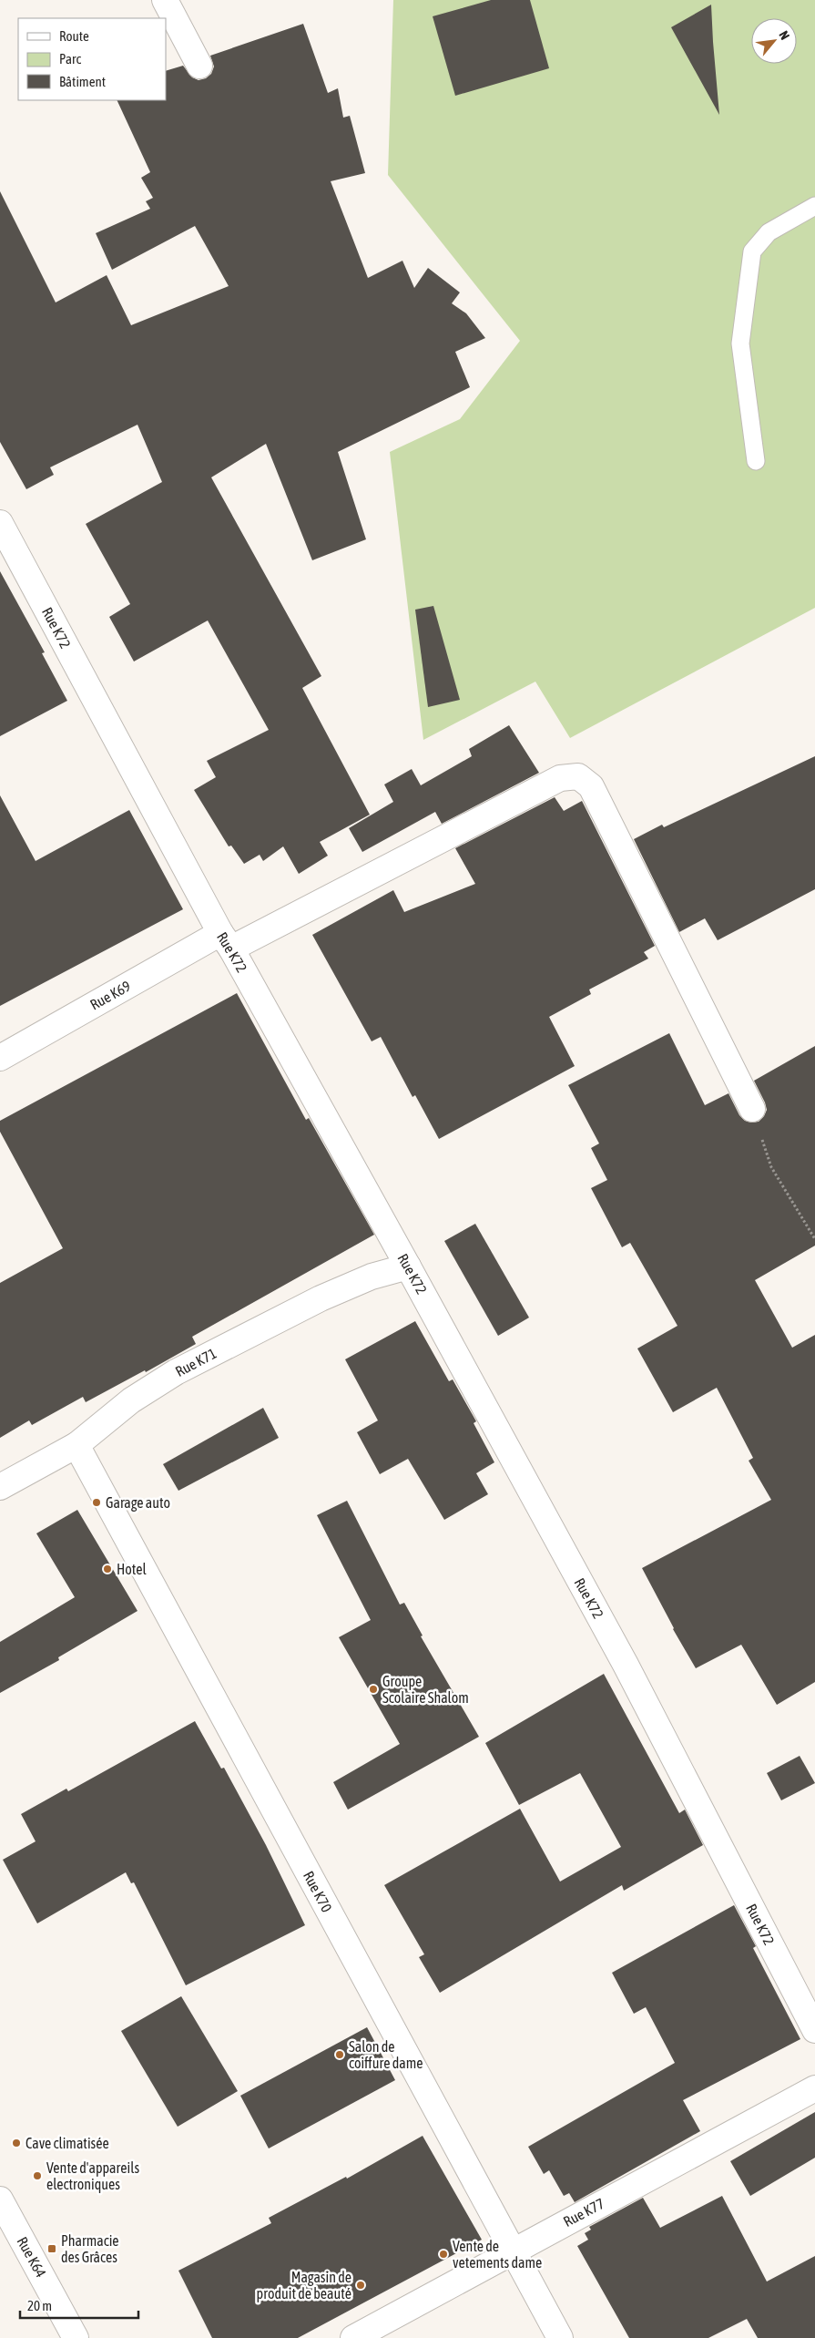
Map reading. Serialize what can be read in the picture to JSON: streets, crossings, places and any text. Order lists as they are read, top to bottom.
{
  "streets": {
    "street": [
      "Rue K72",
      "Rue K69",
      "Rue K71",
      "Rue K70",
      "Rue K77",
      "Rue K64"
    ]
  },
  "crossings": [
    ["Rue K72", "Rue K69"],
    ["Rue K72", "Rue K71"],
    ["Rue K71", "Rue K70"],
    ["Rue K70", "Rue K77"]
  ],
  "places": {
    "other": [
      "Garage auto",
      "Hotel",
      "Groupe Scolaire Shalom",
      "Salon de coiffure dame",
      "Cave climatisée",
      "Vente d'appareils electroniques",
      "Vente de vetements dame",
      "Magasin de produit de beauté"
    ],
    "transit": ["Pharmacie des Grâces"]
  },
  "legend": ["Route", "Parc", "Bâtiment"],
  "scale_bar": "20 m",
  "north": "top right"
}
